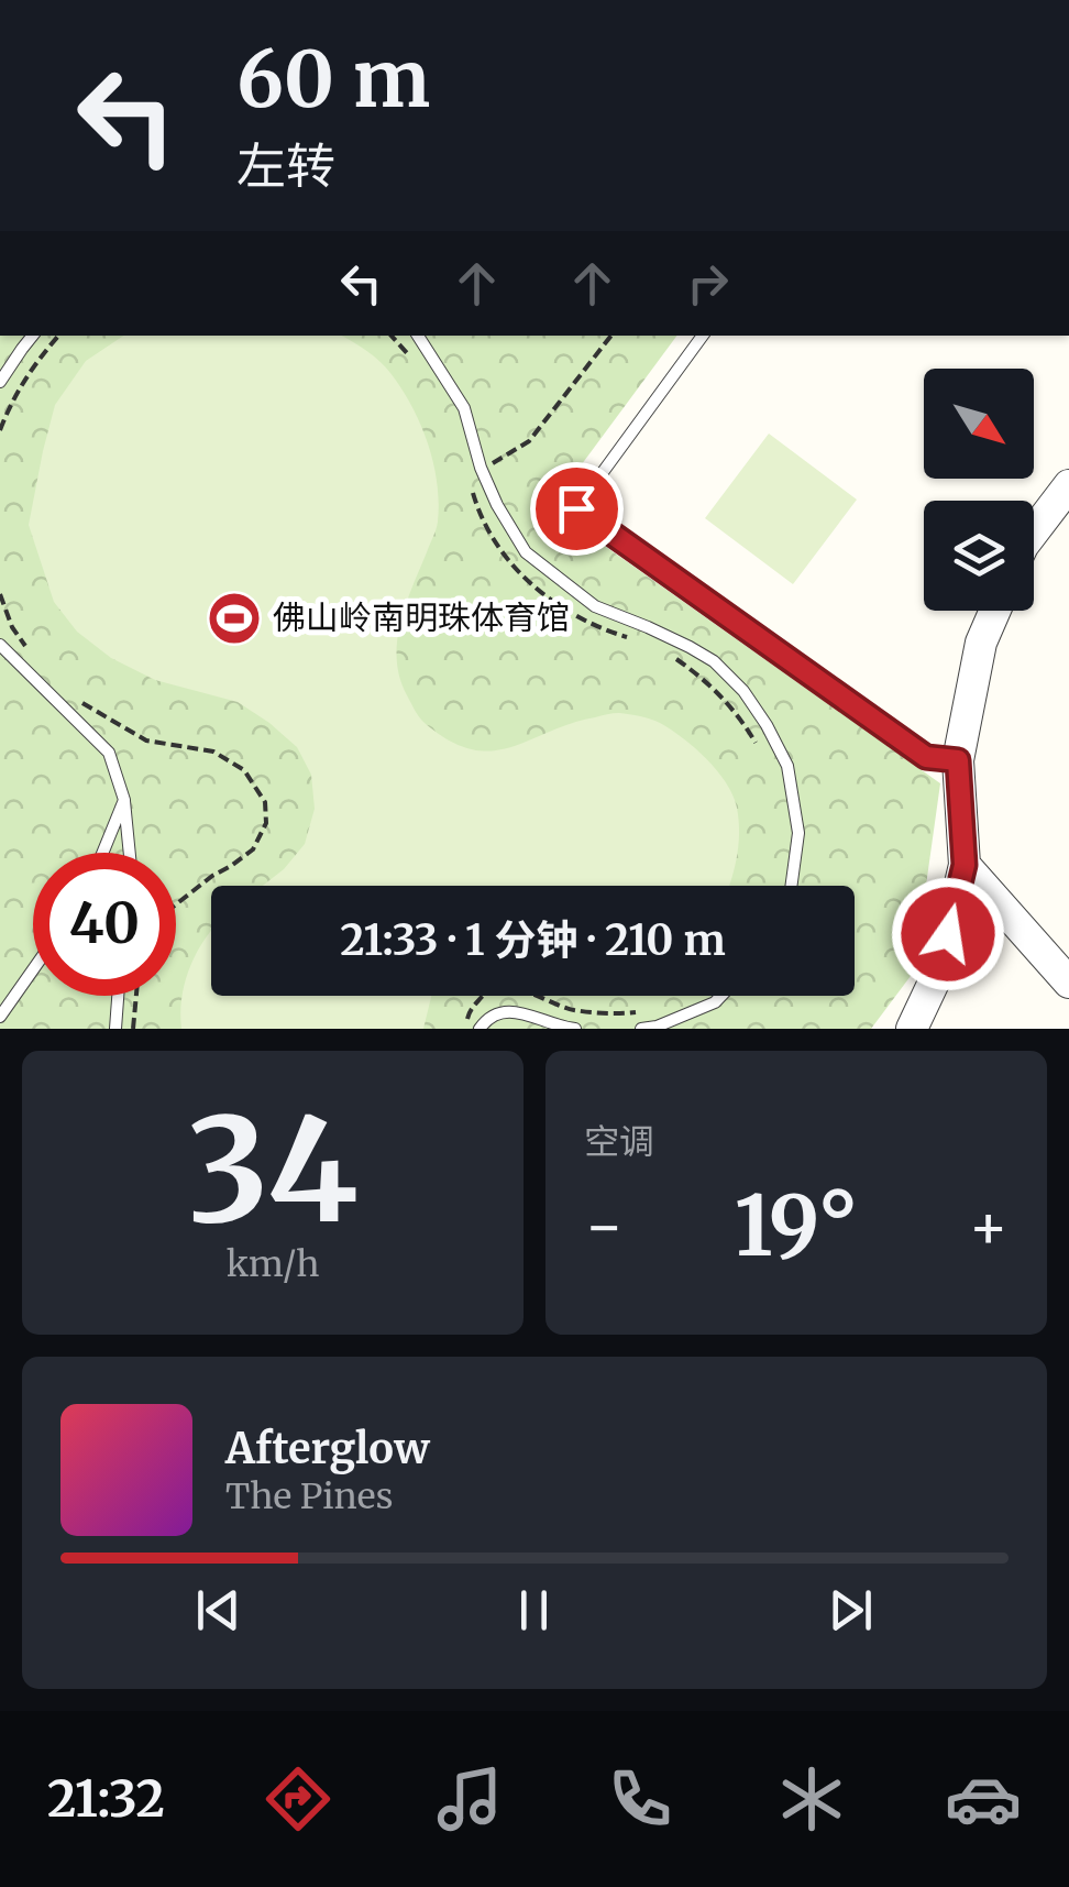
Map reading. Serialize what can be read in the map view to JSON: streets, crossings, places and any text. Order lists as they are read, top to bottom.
{
  "places": {
    "sports": ["佛山岭南明珠体育馆"]
  },
  "north": "bottom right",
  "page": {
    "turn": ["60 m", "左转"],
    "limit": "40",
    "trip": "21:33 · 1 分钟 · 210 m",
    "tile": [
      ["34", "km/h"],
      "空调"
    ],
    "heat": ["−", "19°", "+"],
    "song": ["Afterglow", "The Pines"],
    "tabs": "21:32"
  }
}
